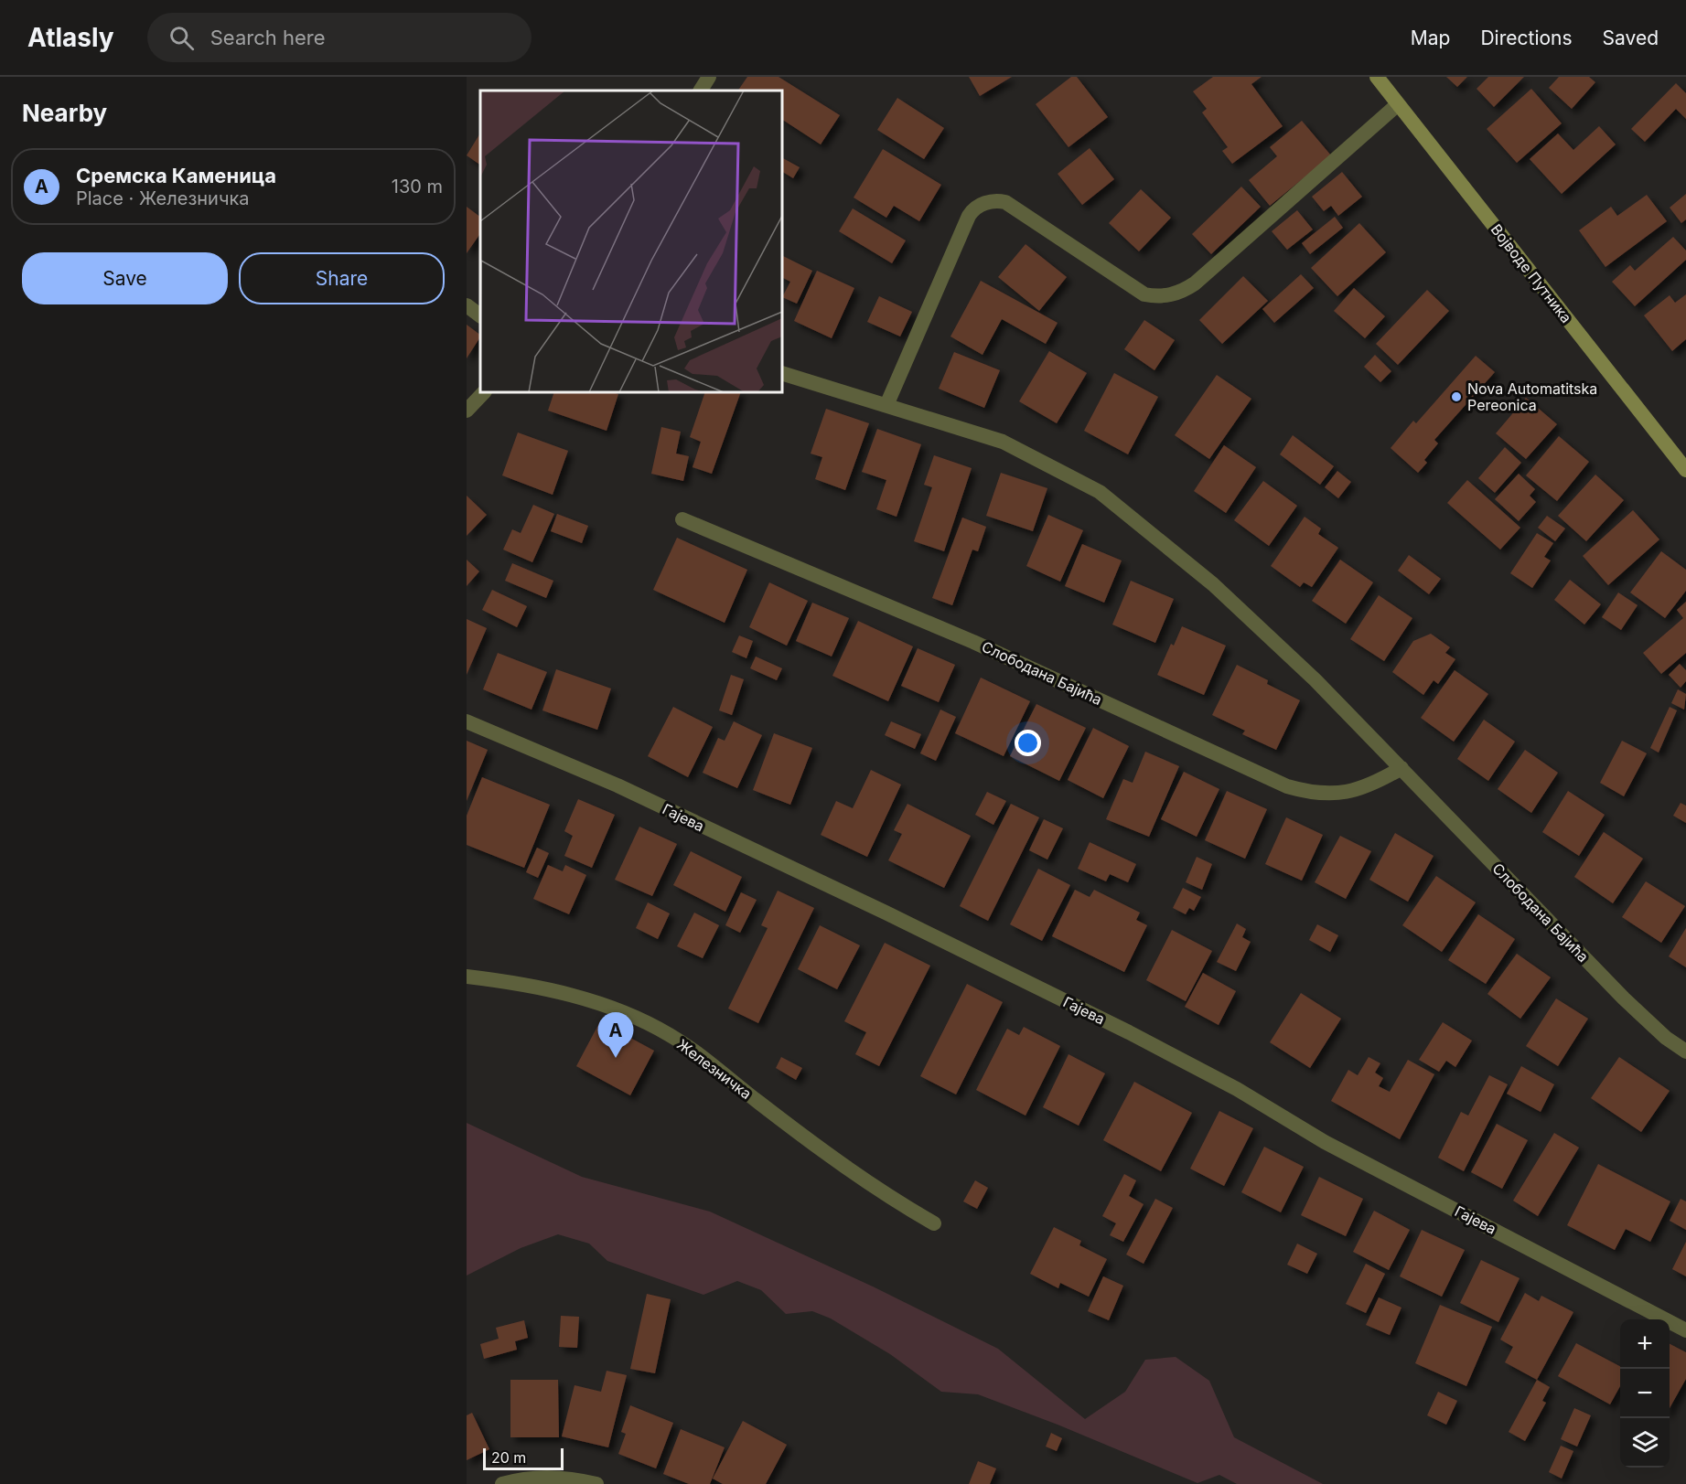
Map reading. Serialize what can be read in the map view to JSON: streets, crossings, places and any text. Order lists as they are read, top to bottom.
{
  "streets": {
    "main road": ["Војводе Путника"],
    "street": ["Слободана Бајића", "Гајева", "Железничка"]
  },
  "places": ["Nova Automatitska Pereonica"],
  "scale_bar": "20 m",
  "page": {
    "header": "Atlasly",
    "search": "Search here",
    "nav": ["Map", "Directions", "Saved"],
    "heading": "Nearby",
    "list": [
      {
        "mark": "A",
        "name": "Сремска Каменица",
        "note": "Place · Железничка",
        "value": "130 m"
      }
    ],
    "buttons": ["Save", "Share"],
    "pins": "A",
    "map_buttons": ["+", "−"],
    "scale": "20 m"
  }
}
